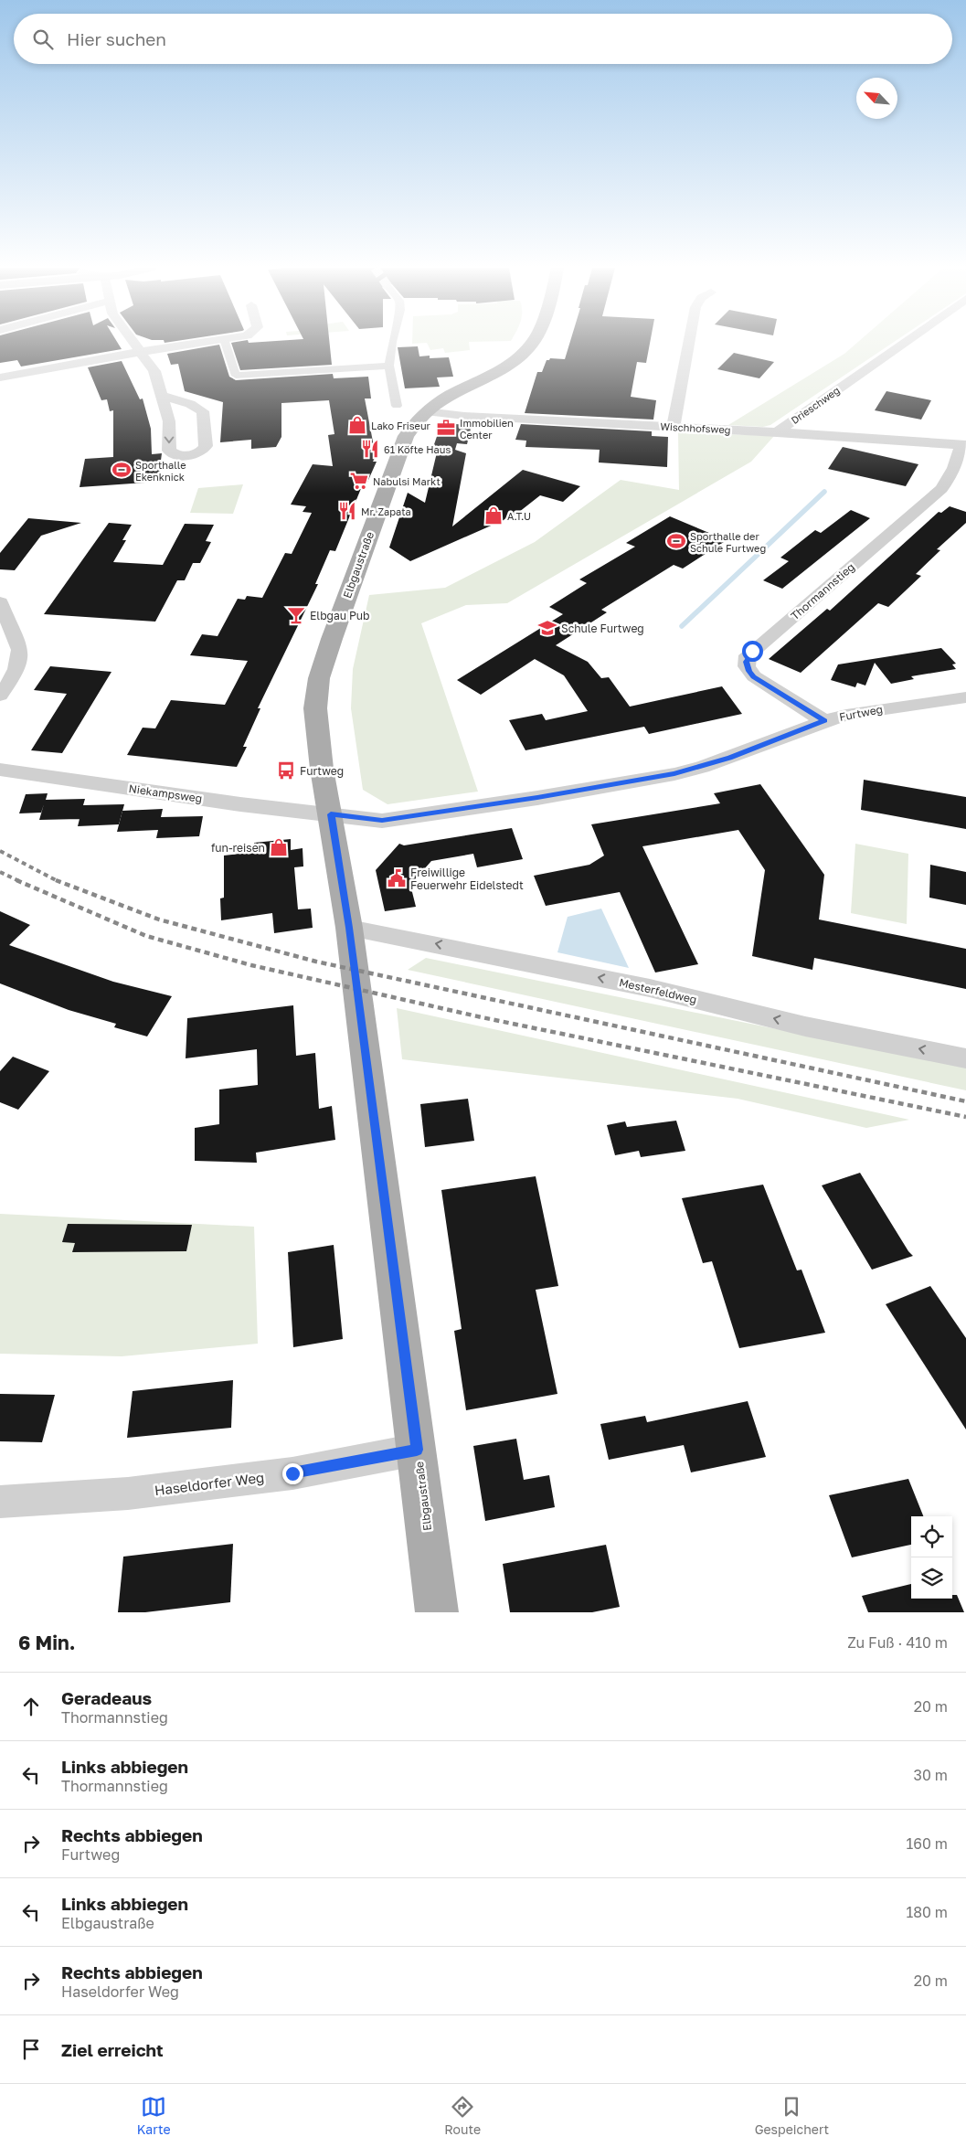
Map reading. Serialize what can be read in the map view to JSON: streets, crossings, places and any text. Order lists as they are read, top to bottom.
{
  "streets": {
    "main road": ["Elbgaustraße"],
    "street": [
      "Drieschweg",
      "Wischhofsweg",
      "Thormannstieg",
      "Furtweg",
      "Niekampsweg",
      "Mesterfeldweg",
      "Haseldorfer Weg"
    ]
  },
  "crossings": [
    ["Drieschweg", "Wischhofsweg"],
    ["Wischhofsweg", "Elbgaustraße"],
    ["Wischhofsweg", "Thormannstieg"],
    ["Elbgaustraße", "Furtweg"],
    ["Elbgaustraße", "Niekampsweg"],
    ["Elbgaustraße", "Mesterfeldweg"],
    ["Elbgaustraße", "Haseldorfer Weg"],
    ["Thormannstieg", "Furtweg"],
    ["Furtweg", "Niekampsweg"]
  ],
  "one_way": ["Mesterfeldweg"],
  "places": {
    "shop": ["Lako Friseur", "A.T.U", "fun-reisen"],
    "office": ["Immobilien Center"],
    "restaurant": ["61 Köfte Haus", "Mr. Zapata"],
    "sports": ["Sporthalle Ekenknick", "Sporthalle der Schule Furtweg"],
    "supermarket": ["Nabulsi Markt"],
    "bar": ["Elbgau Pub"],
    "school or university": ["Schule Furtweg"],
    "bus stop": ["Furtweg"],
    "public building": ["Freiwillige Feuerwehr Eidelstedt"]
  },
  "north": "top left",
  "page": {
    "search": "Hier suchen",
    "heading": ["6 Min.", "Zu Fuß · 410 m"],
    "list": [
      ["Geradeaus", "Thormannstieg", "20 m"],
      ["Links abbiegen", "Thormannstieg", "30 m"],
      ["Rechts abbiegen", "Furtweg", "160 m"],
      ["Links abbiegen", "Elbgaustraße", "180 m"],
      ["Rechts abbiegen", "Haseldorfer Weg", "20 m"],
      "Ziel erreicht"
    ],
    "nav": ["Karte", "Route", "Gespeichert"]
  }
}
